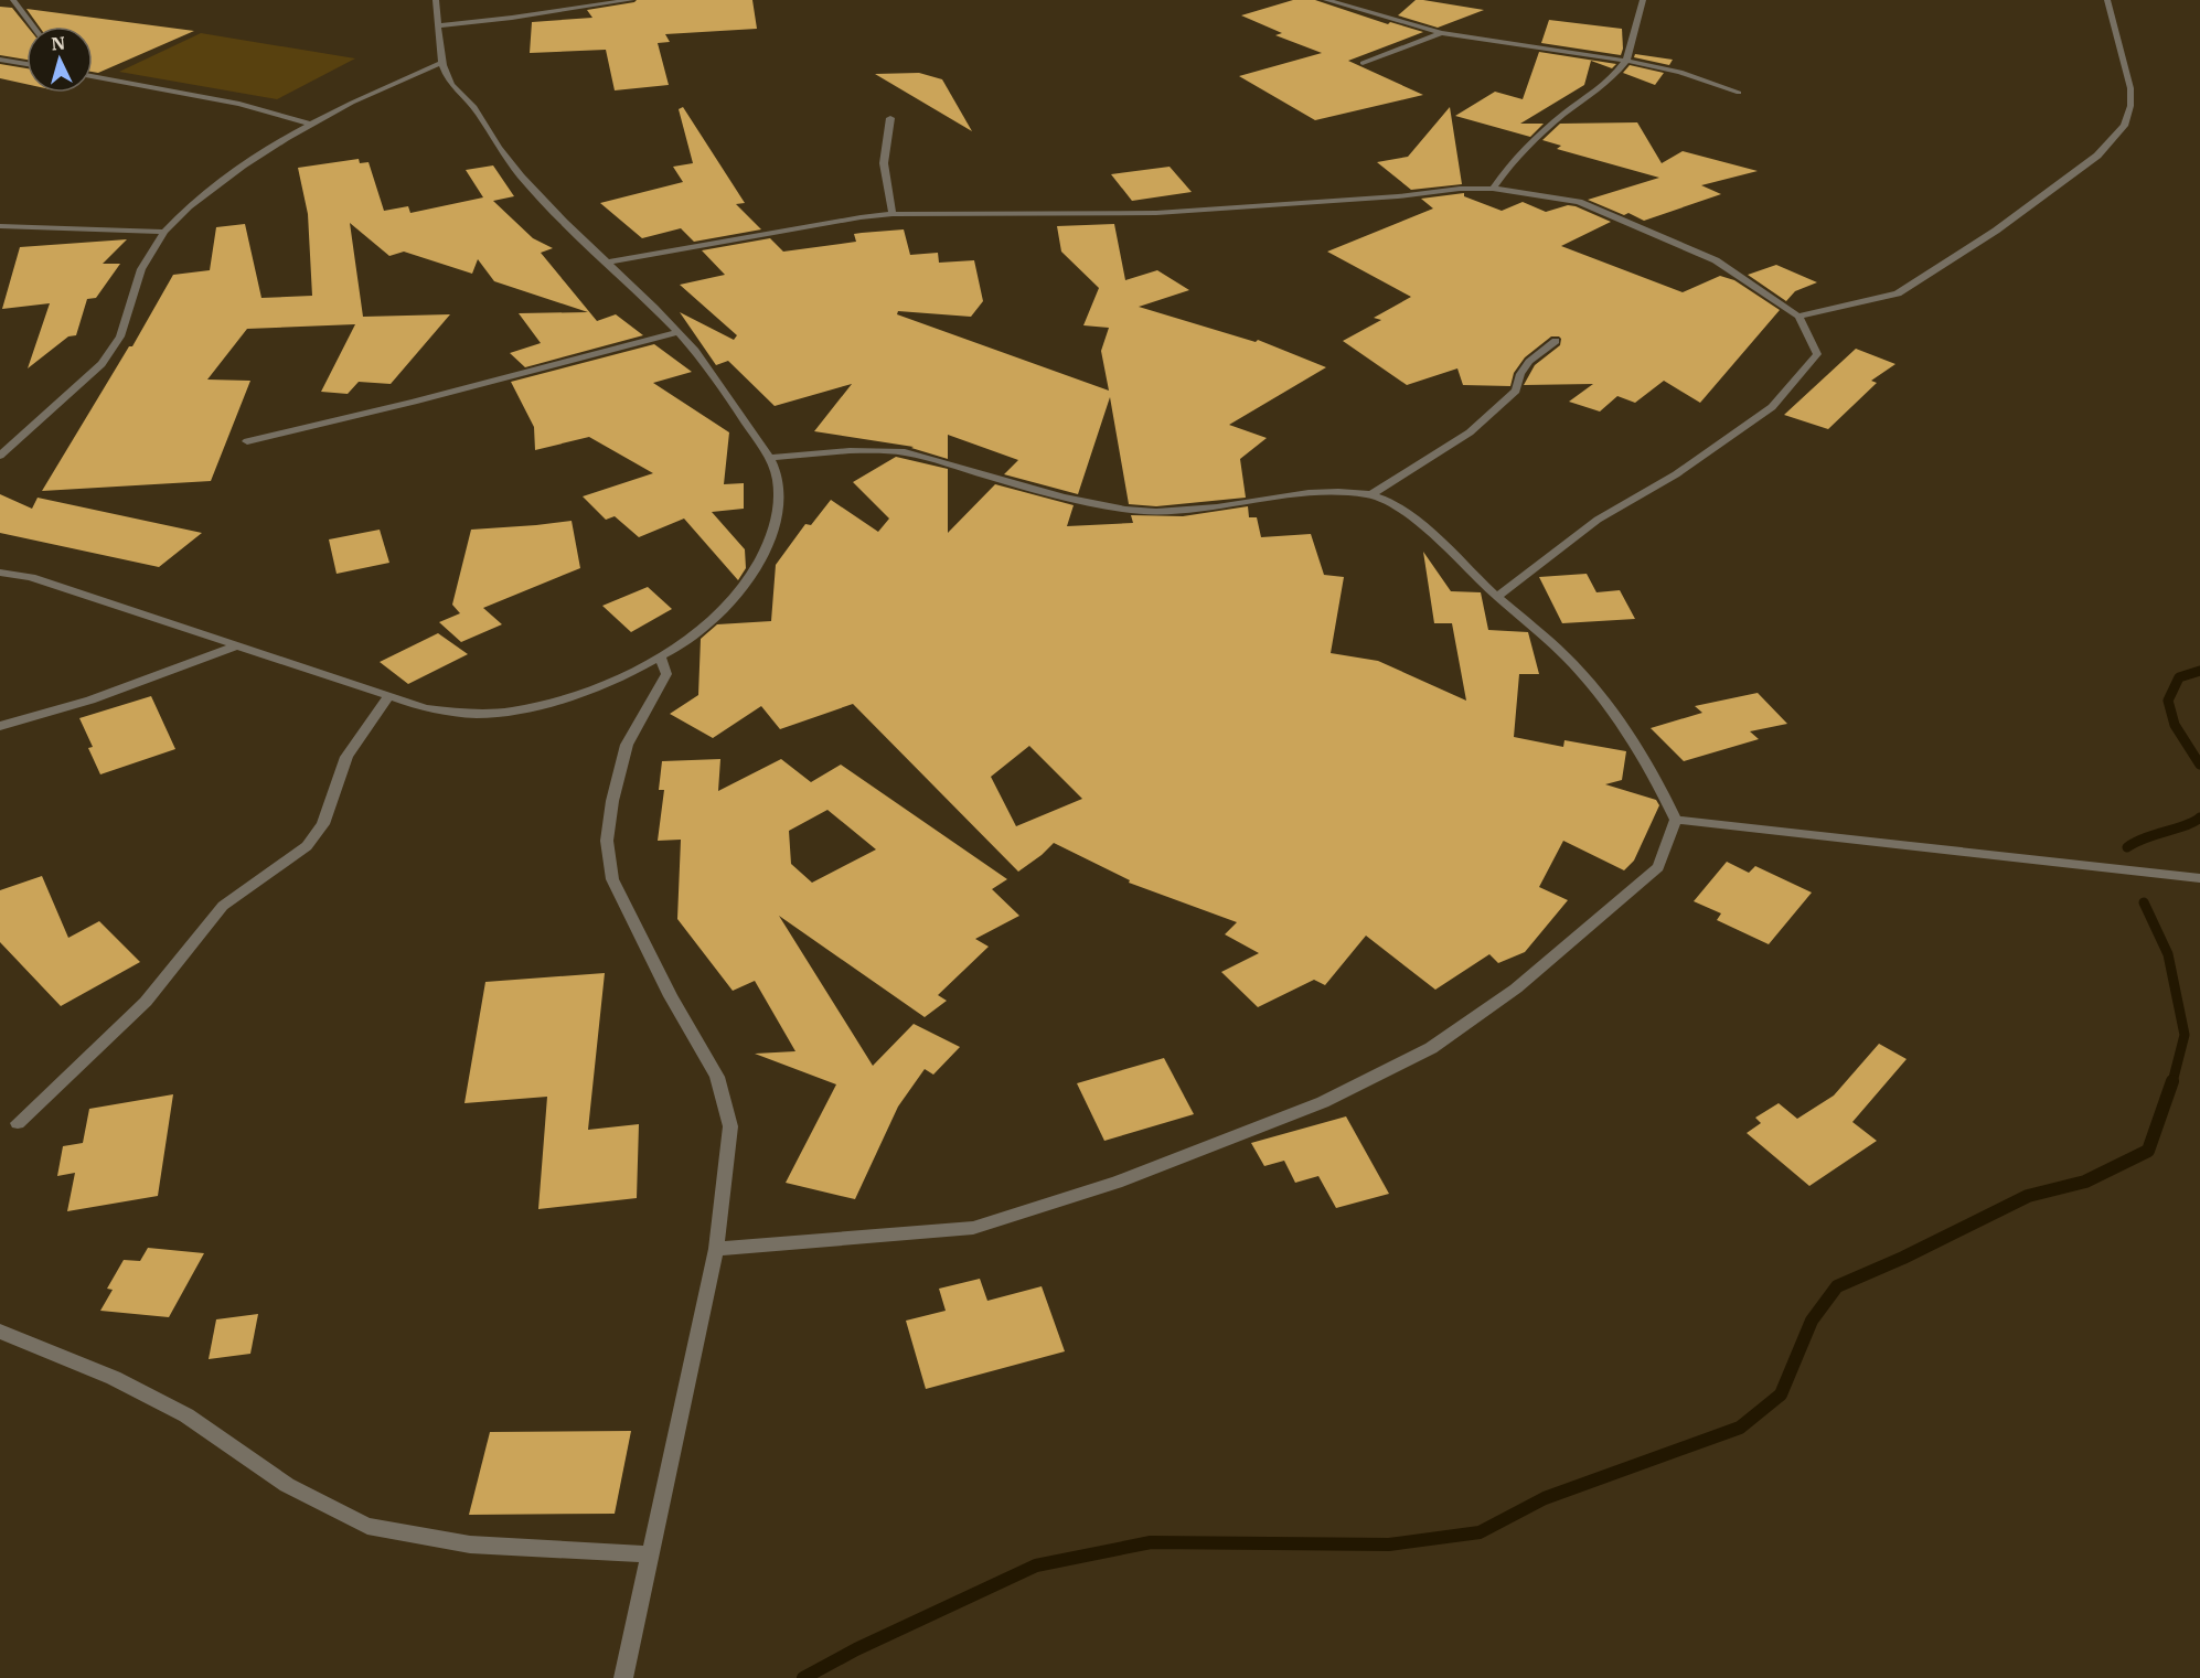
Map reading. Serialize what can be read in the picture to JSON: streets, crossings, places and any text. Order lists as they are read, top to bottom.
{
  "north": "top"
}
